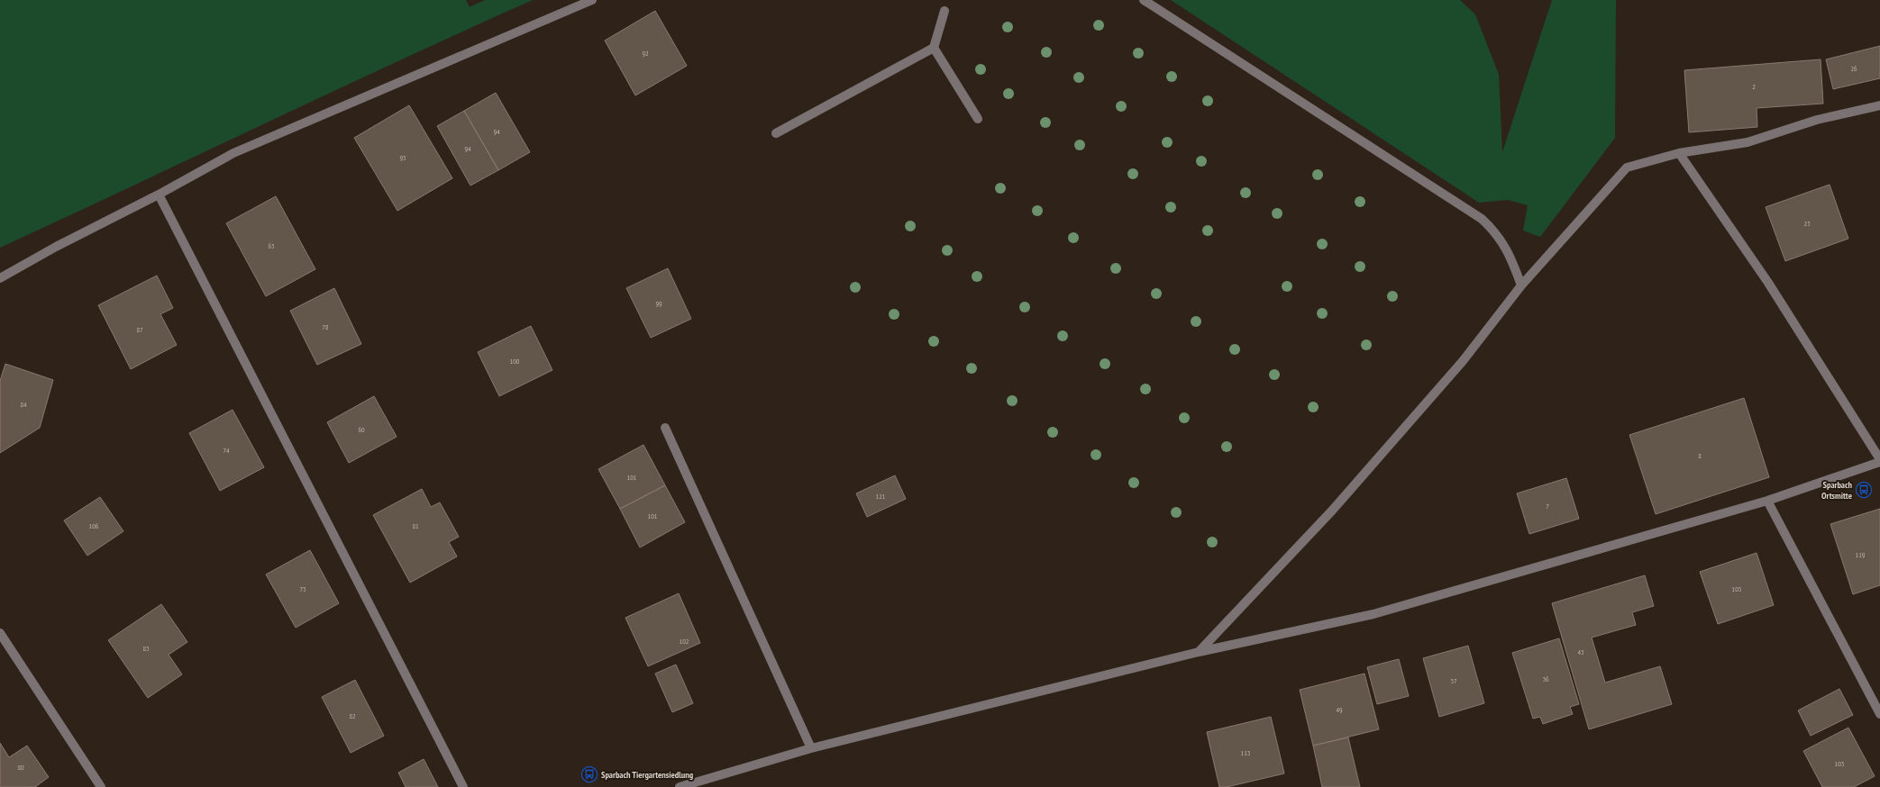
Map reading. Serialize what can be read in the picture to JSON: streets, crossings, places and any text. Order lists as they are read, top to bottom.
{
  "places": {
    "bus stop": ["Sparbach Ortsmitte", "Sparbach Tiergartensiedlung"]
  },
  "house_numbers": [
    "92",
    "26",
    "2",
    "94",
    "94",
    "95",
    "23",
    "63",
    "99",
    "78",
    "87",
    "100",
    "84",
    "60",
    "74",
    "8",
    "101",
    "121",
    "7",
    "101",
    "106",
    "81",
    "119",
    "75",
    "105",
    "102",
    "83",
    "43",
    "36",
    "57",
    "49",
    "82",
    "113",
    "103",
    "80"
  ]
}
